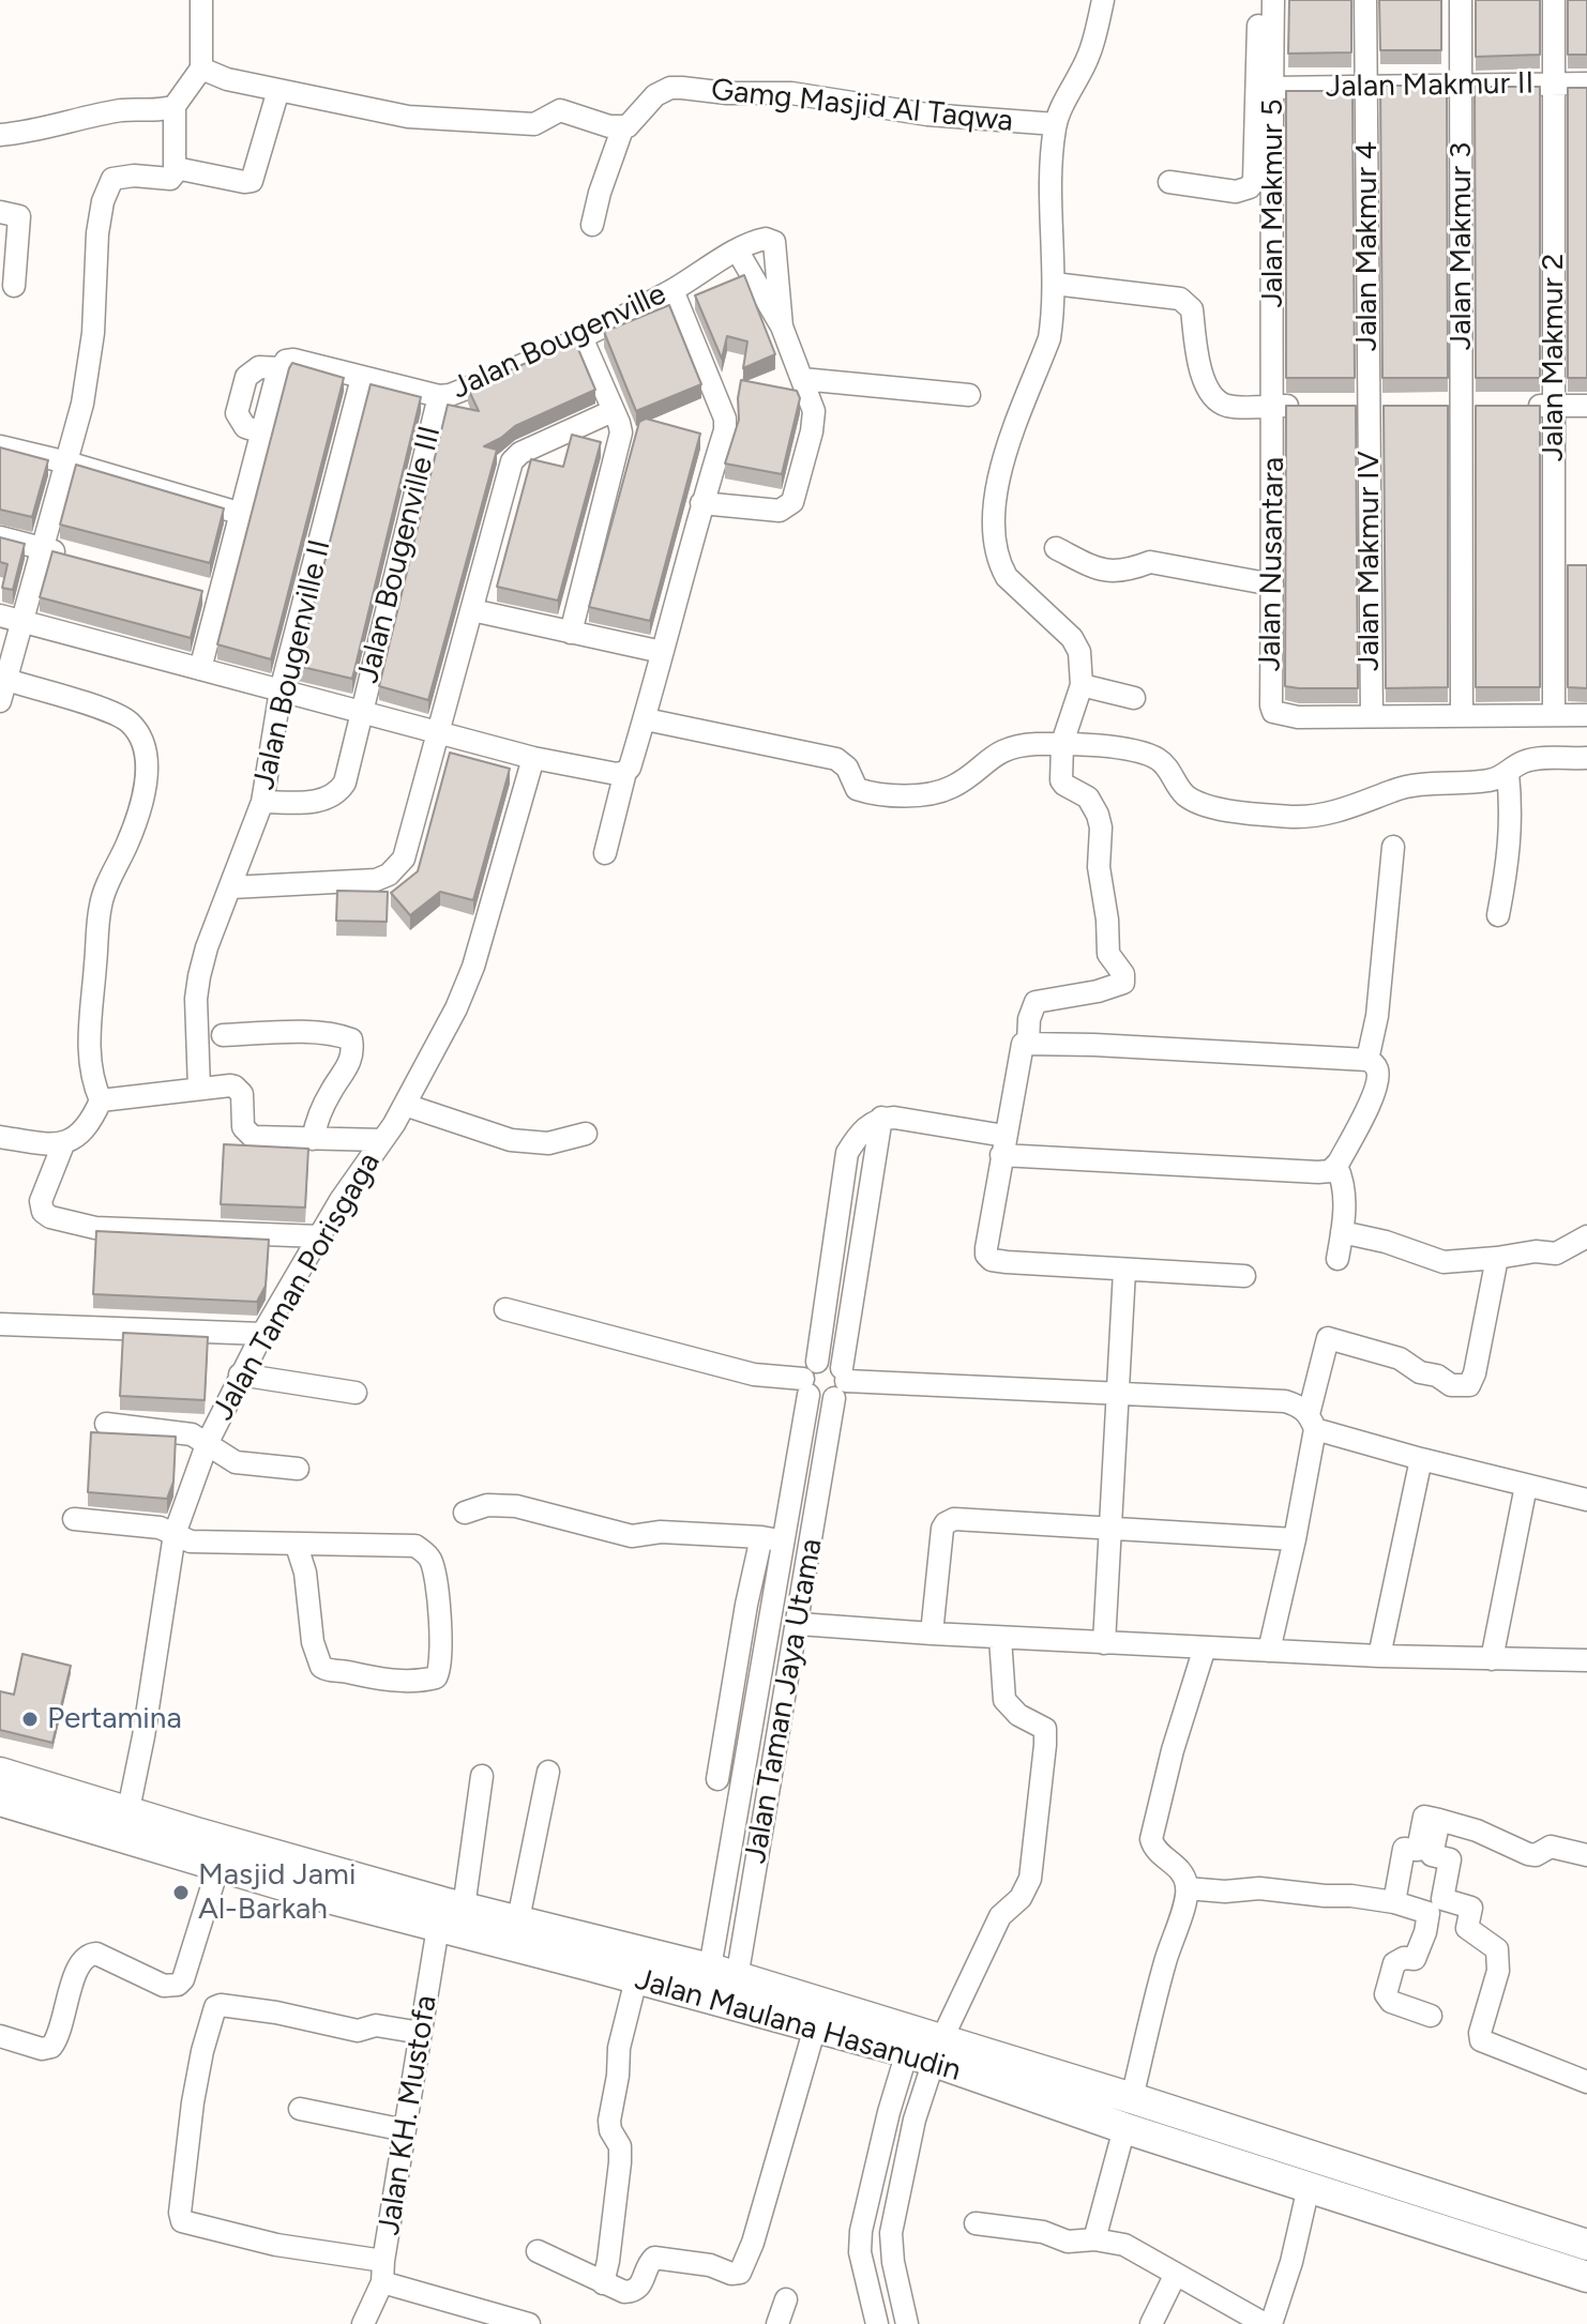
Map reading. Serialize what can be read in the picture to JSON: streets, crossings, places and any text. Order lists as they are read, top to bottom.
{
  "streets": {
    "street": [
      "Jalan Makmur II",
      "Gamg Masjid Al Taqwa",
      "Jalan Makmur 5",
      "Jalan Makmur 4",
      "Jalan Makmur 3",
      "Jalan Bougenville",
      "Jalan Makmur 2",
      "Jalan Bougenville III",
      "Jalan Makmur IV",
      "Jalan Nusantara",
      "Jalan Bougenville II",
      "Jalan Taman Porisgaga",
      "Jalan Taman Jaya Utama",
      "Jalan Maulana Hasanudin",
      "Jalan KH. Mustofa"
    ]
  },
  "crossings": [
    ["Jalan Makmur II", "Jalan Makmur 5"],
    ["Jalan Makmur II", "Jalan Makmur 4"],
    ["Jalan Makmur II", "Jalan Makmur 3"],
    ["Jalan Makmur II", "Jalan Makmur 2"],
    ["Jalan Makmur 5", "Jalan Nusantara"],
    ["Jalan Makmur 4", "Jalan Makmur IV"],
    ["Jalan Bougenville", "Jalan Bougenville III"],
    ["Jalan Bougenville", "Jalan Bougenville II"],
    ["Jalan Bougenville III", "Jalan Bougenville II"],
    ["Jalan Makmur IV", "Jalan Nusantara"],
    ["Jalan Taman Porisgaga", "Jalan Maulana Hasanudin"],
    ["Jalan Taman Jaya Utama", "Jalan Maulana Hasanudin"],
    ["Jalan Maulana Hasanudin", "Jalan KH. Mustofa"]
  ],
  "places": ["Pertamina", "Masjid Jami Al-Barkah"]
}
